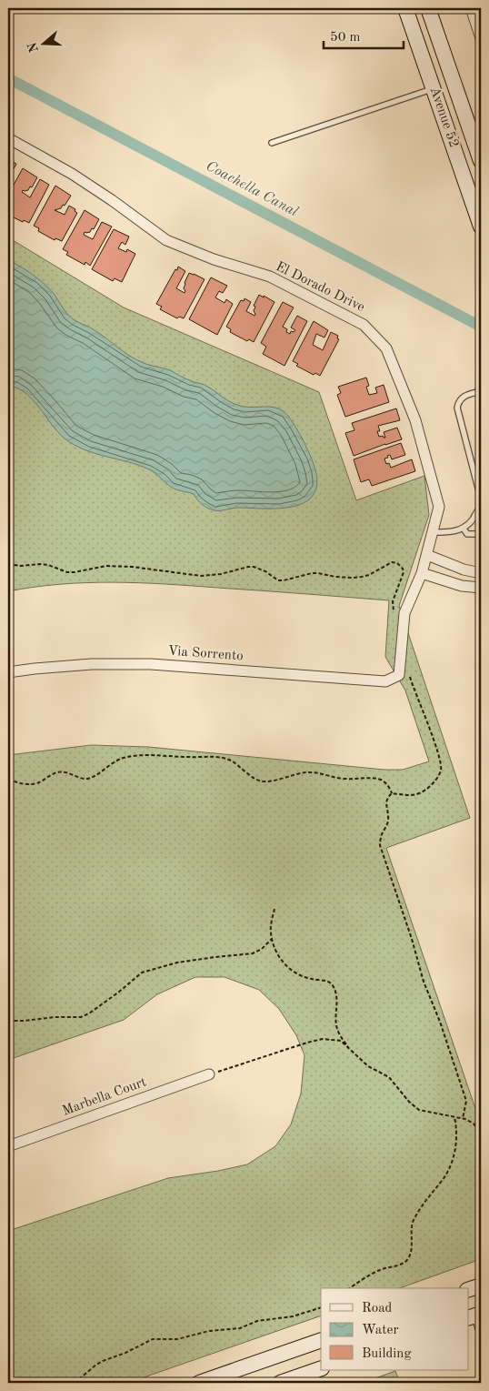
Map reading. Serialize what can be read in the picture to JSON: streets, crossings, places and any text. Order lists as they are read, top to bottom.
{
  "streets": {
    "main road": ["Avenue 52"],
    "street": ["El Dorado Drive", "Via Sorrento", "Marbella Court"]
  },
  "crossings": [
    ["El Dorado Drive", "Via Sorrento"]
  ],
  "water": ["Coachella Canal"],
  "legend": ["Road", "Water", "Building"],
  "scale_bar": "50 m",
  "north": "left"
}
